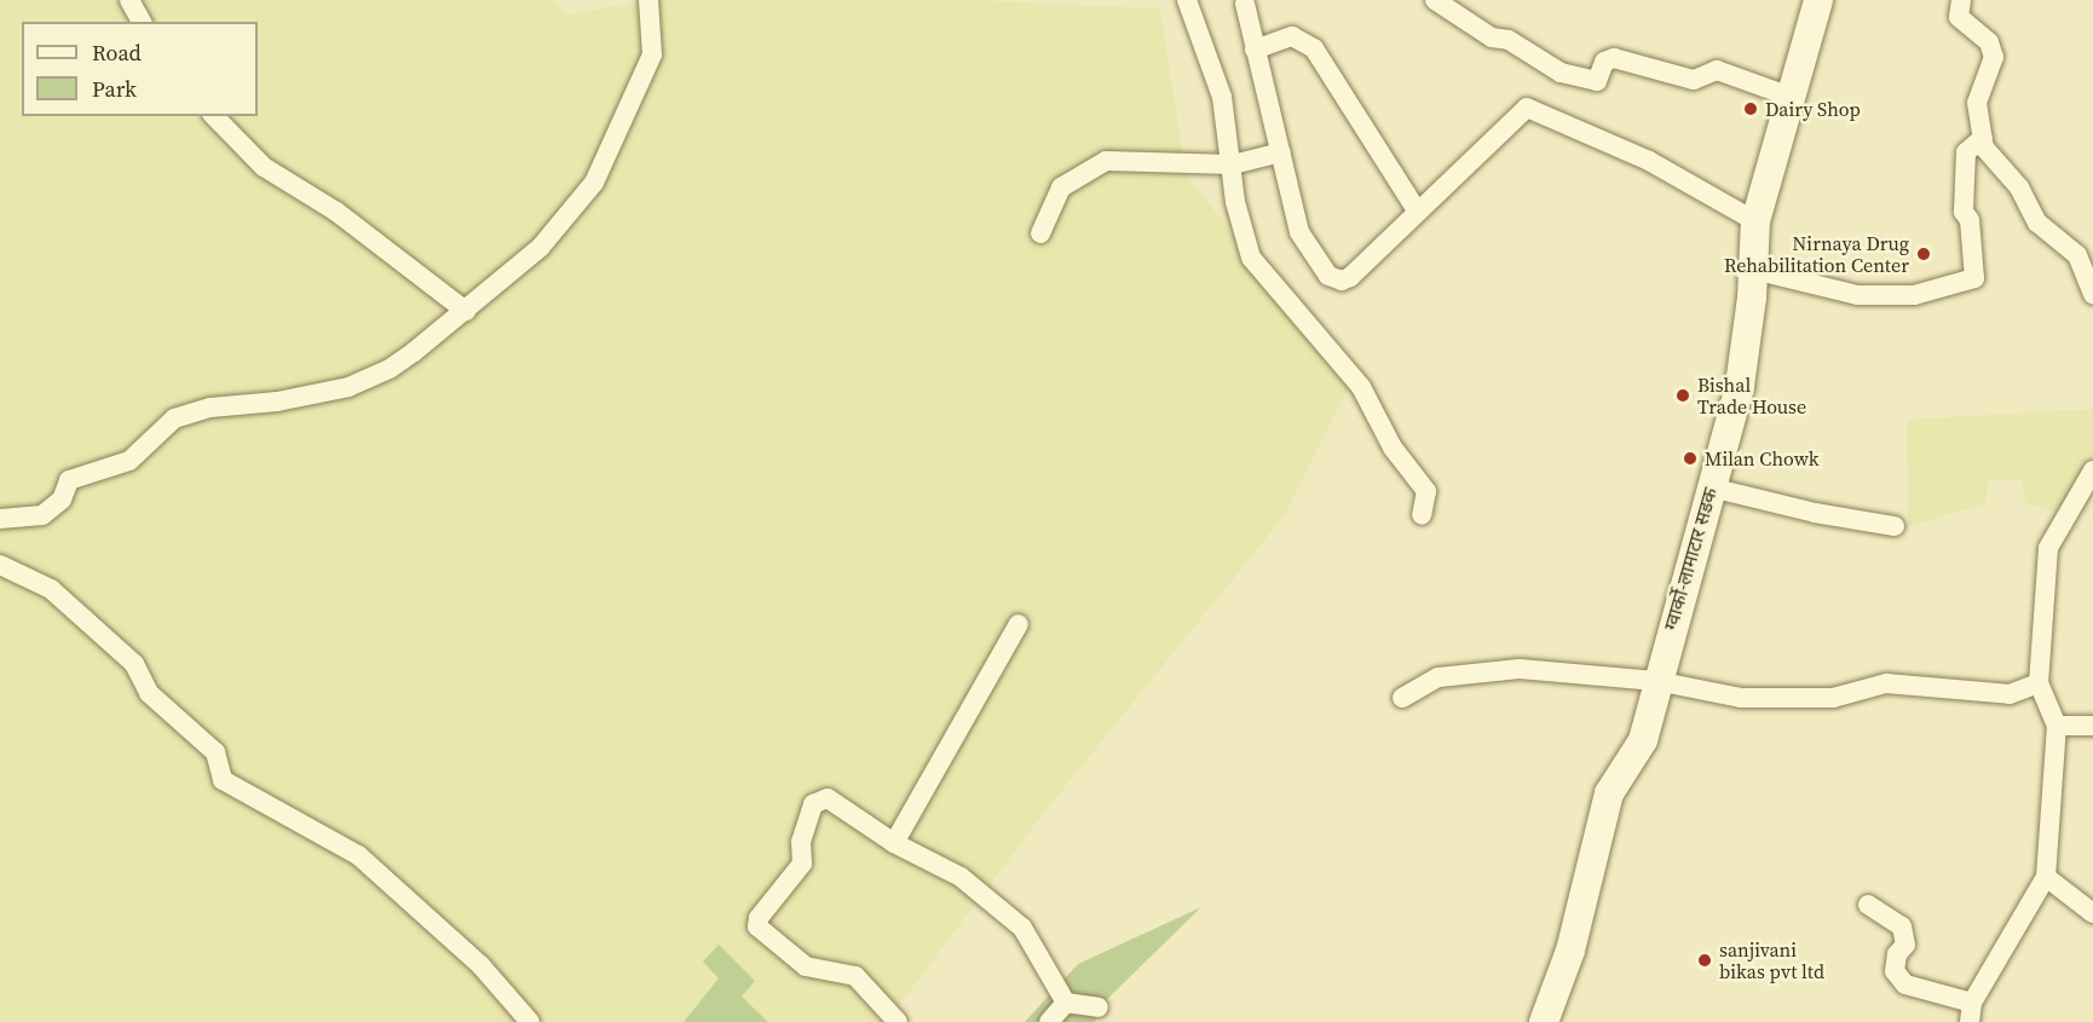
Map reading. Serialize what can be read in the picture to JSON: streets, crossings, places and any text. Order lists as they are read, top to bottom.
{
  "streets": {
    "main road": ["ग्वार्को-लामाटार सडक"]
  },
  "places": [
    "Dairy Shop",
    "Nirnaya Drug Rehabilitation Center",
    "Bishal Trade House",
    "Milan Chowk",
    "sanjivani bikas pvt ltd"
  ],
  "legend": ["Road", "Park"]
}
